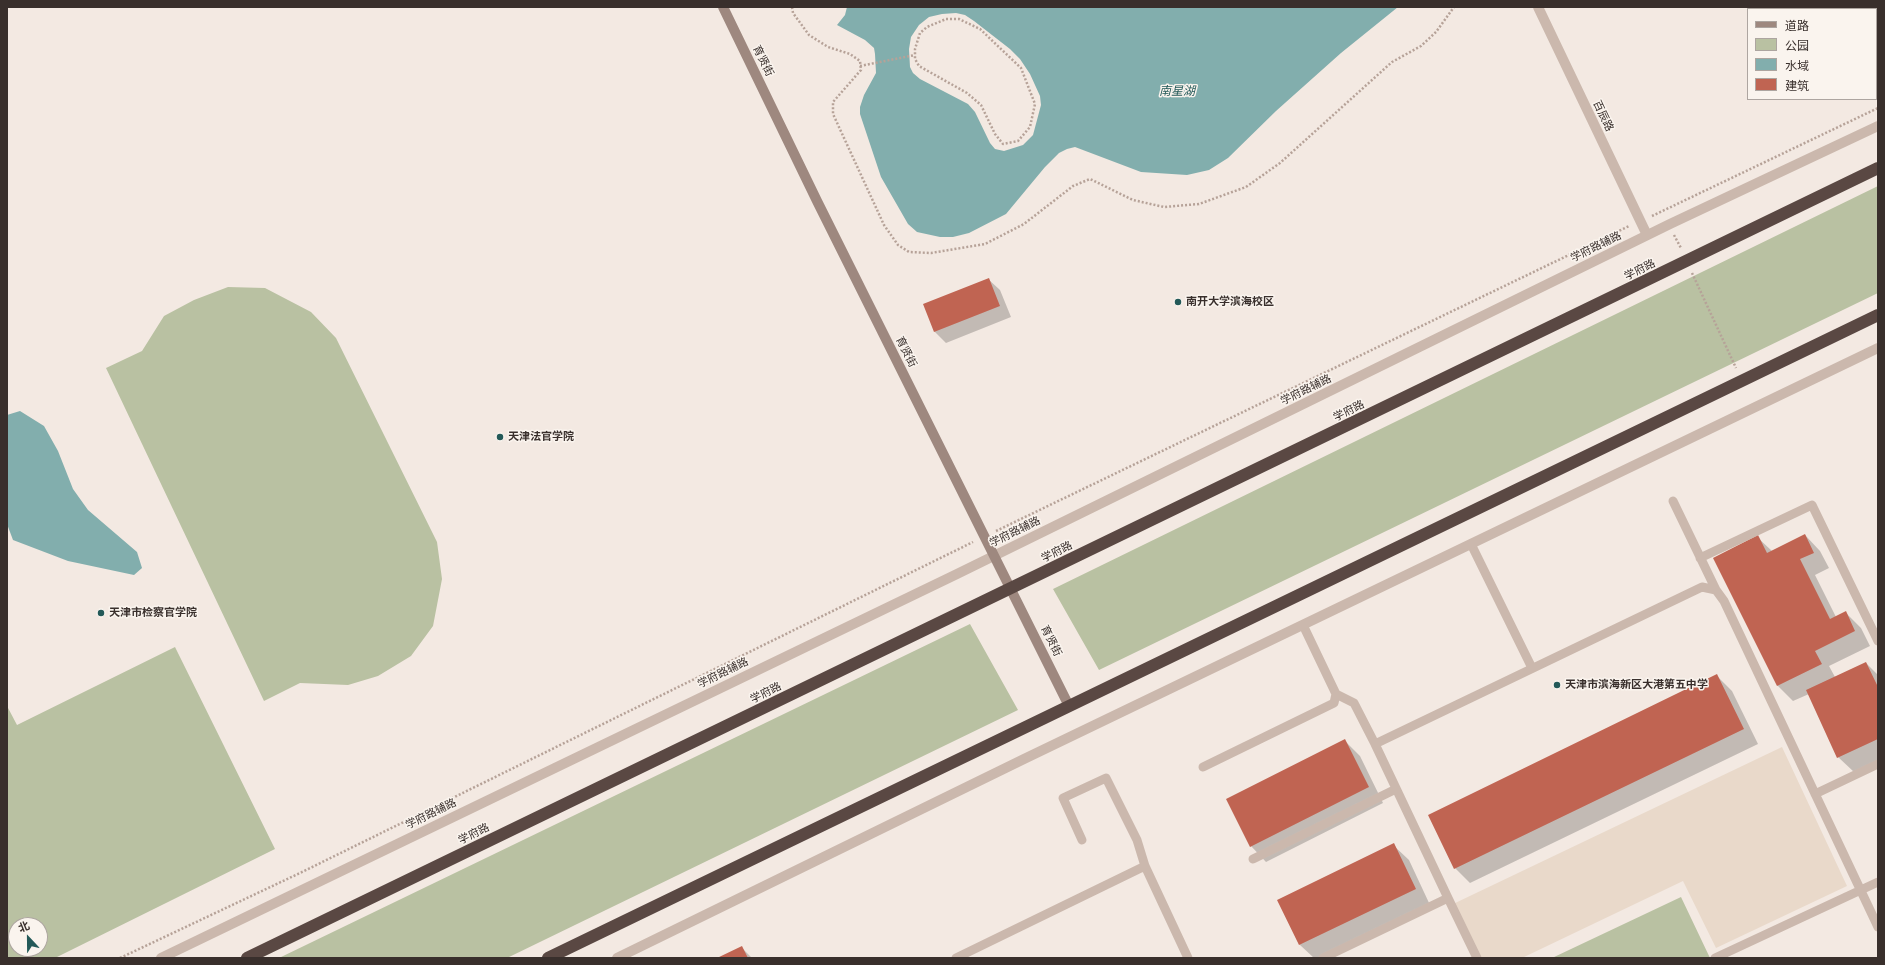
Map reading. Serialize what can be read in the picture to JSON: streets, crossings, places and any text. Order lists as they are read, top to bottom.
{
  "streets": {
    "highway": ["学府路"],
    "street": ["育贤街", "百辰路", "学府路辅路"]
  },
  "crossings": [
    ["育贤街", "学府路辅路"],
    ["育贤街", "学府路"],
    ["百辰路", "学府路辅路"]
  ],
  "water": ["南星湖"],
  "places": [
    "南开大学滨海校区",
    "天津法官学院",
    "天津市检察官学院",
    "天津市滨海新区大港第五中学"
  ],
  "legend": [
    "道路",
    "公园",
    "水域",
    "建筑"
  ],
  "north": "top"
}
